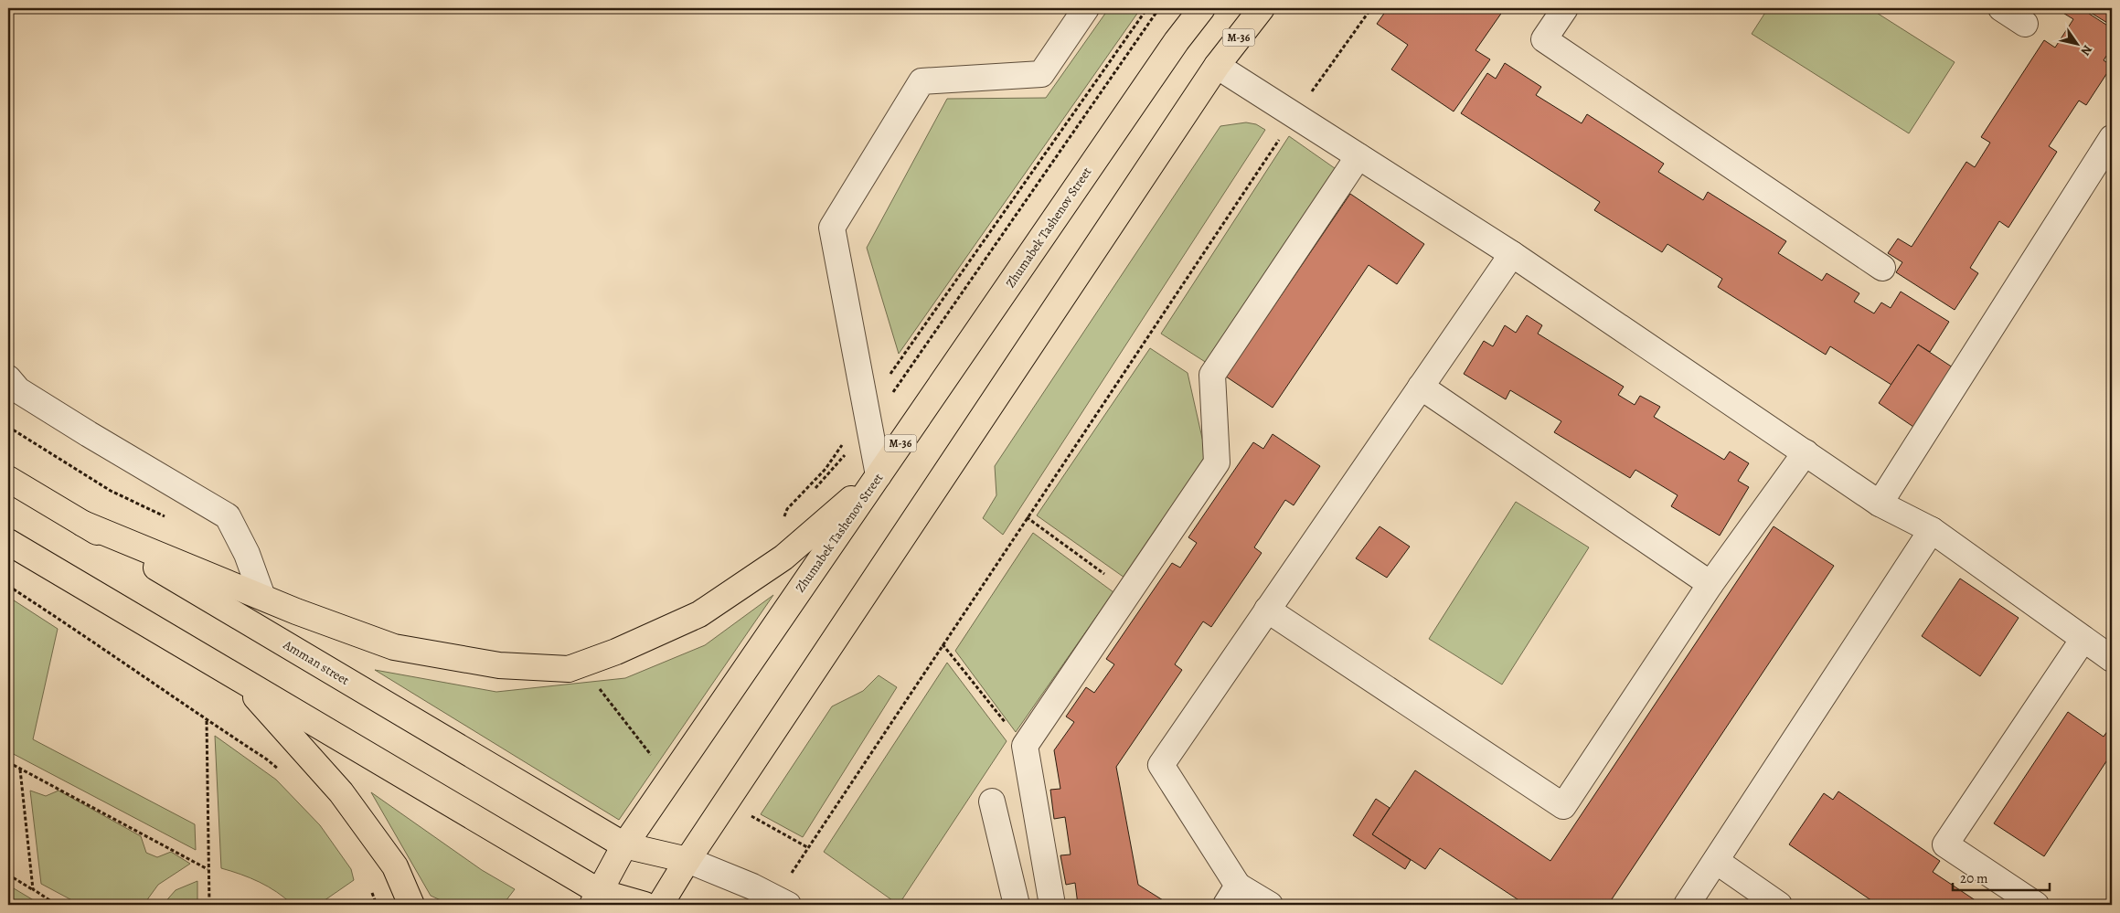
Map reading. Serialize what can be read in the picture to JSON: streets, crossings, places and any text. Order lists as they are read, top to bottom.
{
  "streets": {
    "main road": ["M-36", "Zhumabek Tashenov Street", "Amman street"]
  },
  "crossings": [
    ["M-36", "Amman street"],
    ["Zhumabek Tashenov Street", "Amman street"]
  ],
  "scale_bar": "20 m",
  "north": "bottom right"
}
